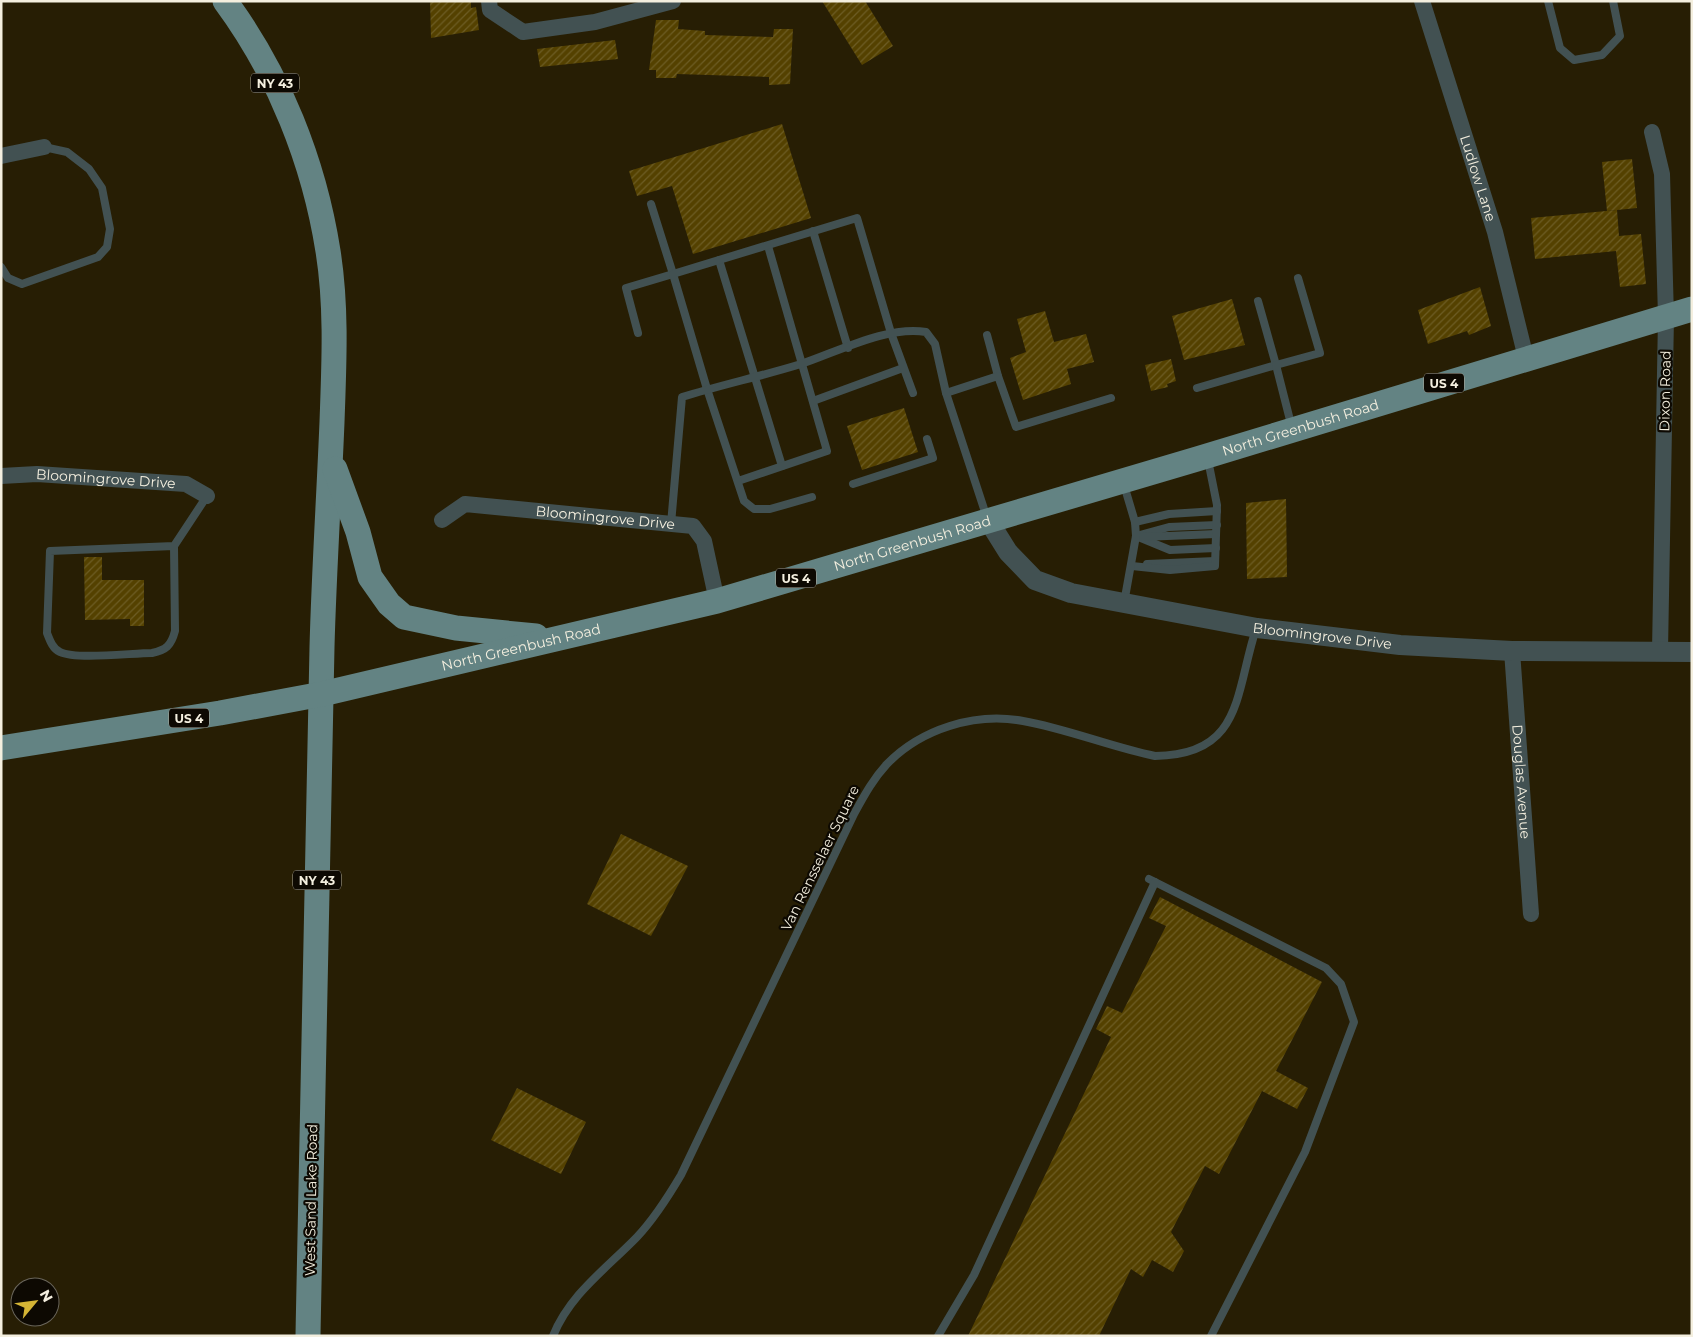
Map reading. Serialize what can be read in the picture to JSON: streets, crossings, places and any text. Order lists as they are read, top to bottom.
{
  "streets": {
    "main road": [
      "NY 43",
      "US 4",
      "North Greenbush Road",
      "West Sand Lake Road"
    ],
    "street": [
      "Ludlow Lane",
      "Dixon Road",
      "Bloomingrove Drive",
      "Douglas Avenue"
    ],
    "lane": ["Van Rensselaer Square"]
  },
  "crossings": [
    ["NY 43", "North Greenbush Road"],
    ["NY 43", "West Sand Lake Road"],
    ["Ludlow Lane", "North Greenbush Road"],
    ["Dixon Road", "North Greenbush Road"],
    ["Dixon Road", "Bloomingrove Drive"],
    ["North Greenbush Road", "Bloomingrove Drive"],
    ["North Greenbush Road", "West Sand Lake Road"],
    ["Bloomingrove Drive", "Douglas Avenue"],
    ["Bloomingrove Drive", "Van Rensselaer Square"]
  ],
  "north": "top right"
}
